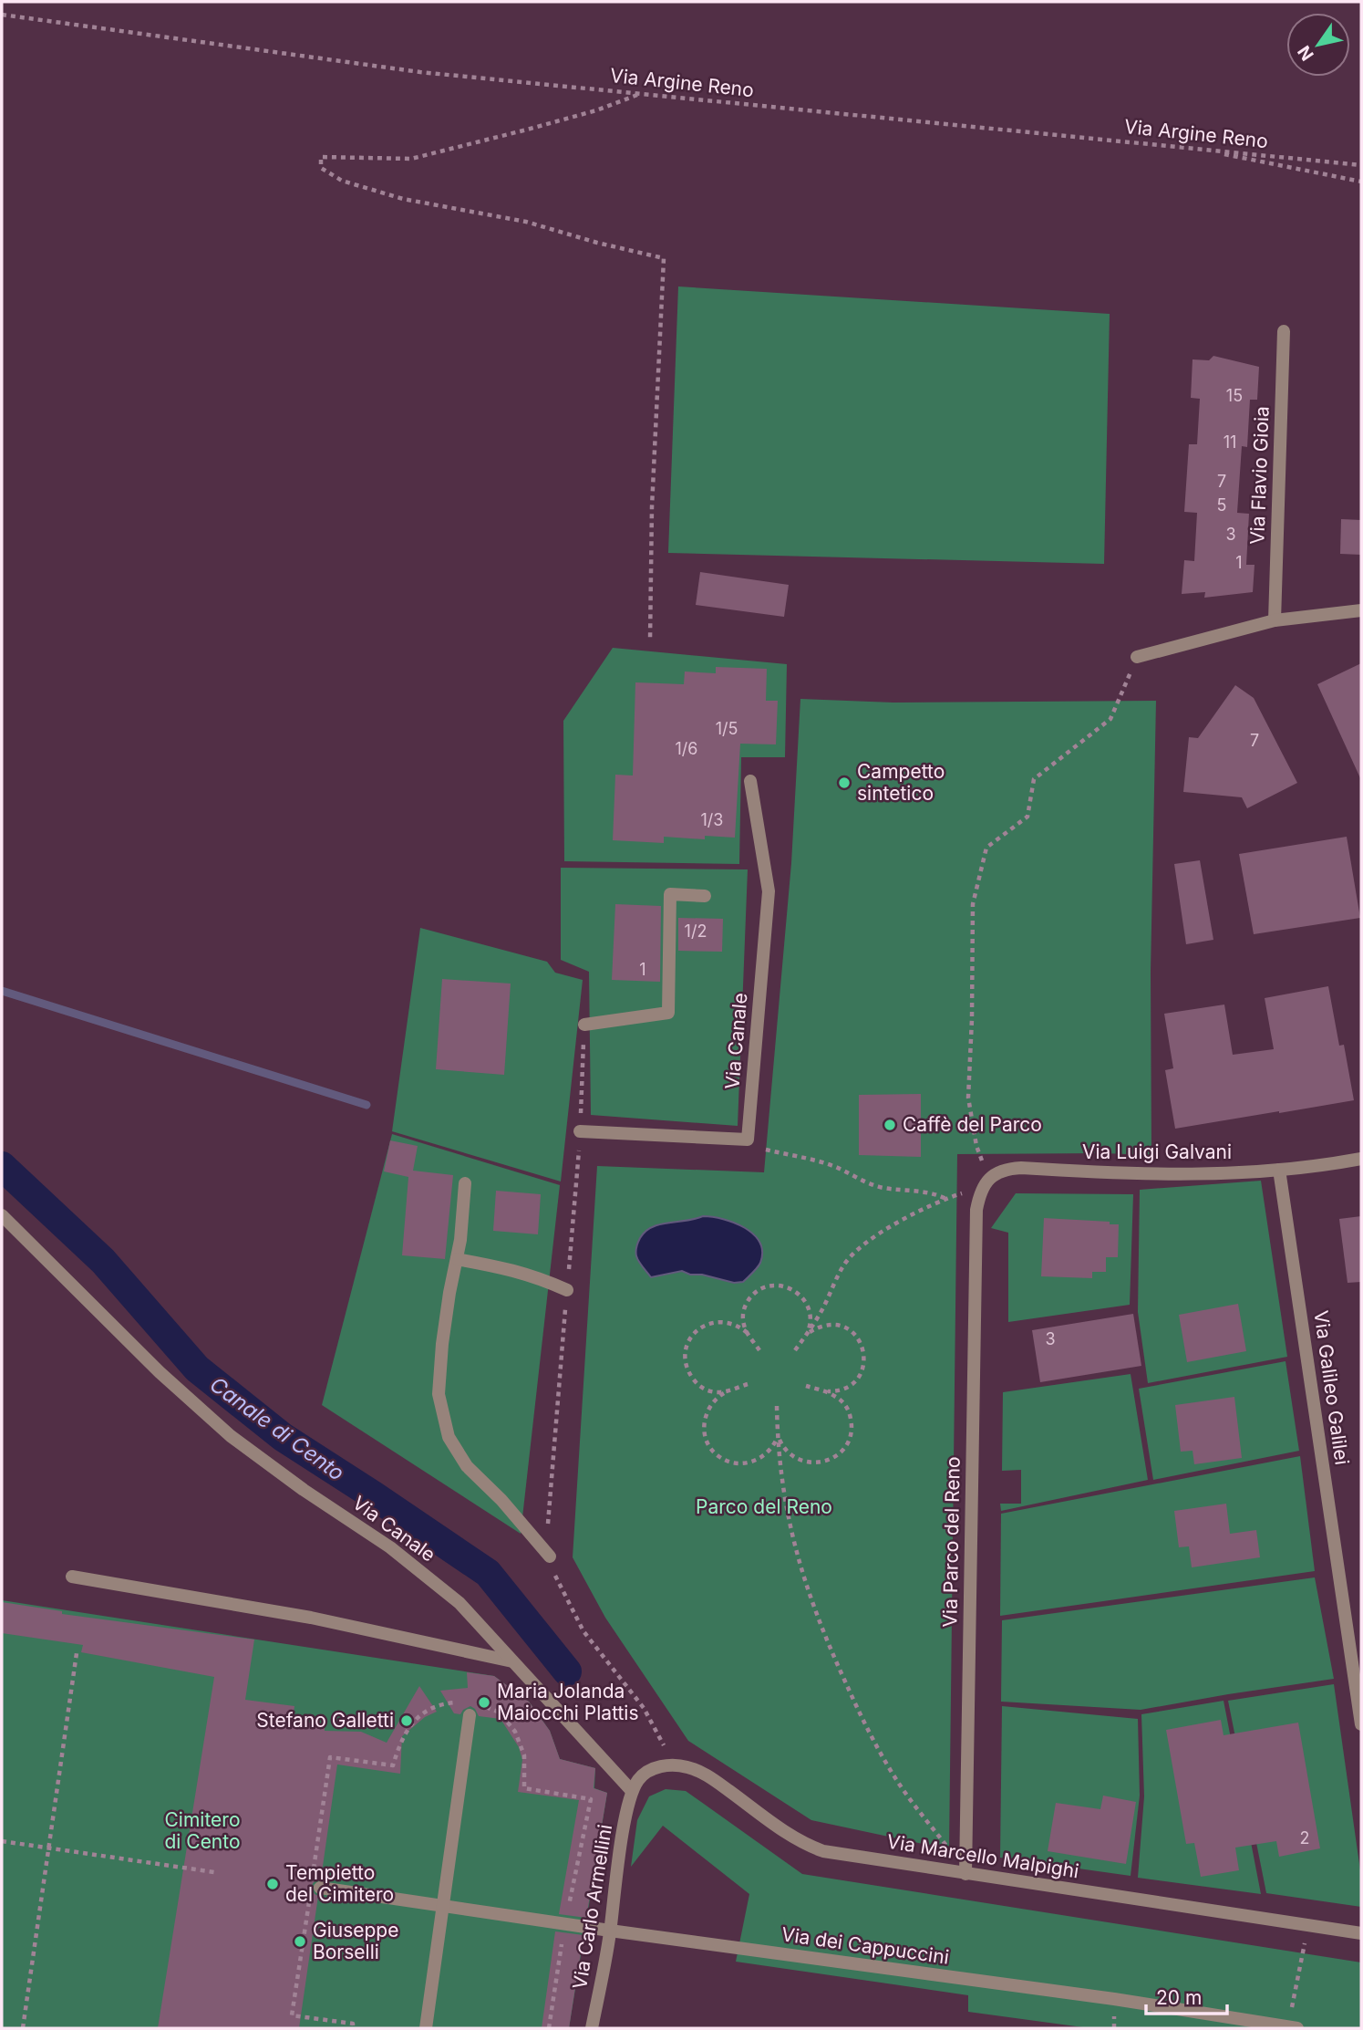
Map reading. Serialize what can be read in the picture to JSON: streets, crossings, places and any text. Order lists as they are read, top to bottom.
{
  "streets": {
    "street": [
      "Via Flavio Gioia",
      "Via Canale",
      "Via Luigi Galvani",
      "Via Galileo Galilei",
      "Via Parco del Reno",
      "Via Marcello Malpighi",
      "Via Carlo Armellini",
      "Via dei Cappuccini"
    ],
    "path": ["Via Argine Reno"]
  },
  "crossings": [
    ["Via Canale", "Via Carlo Armellini"],
    ["Via Luigi Galvani", "Via Galileo Galilei"],
    ["Via Luigi Galvani", "Via Parco del Reno"],
    ["Via Parco del Reno", "Via Marcello Malpighi"],
    ["Via Carlo Armellini", "Via dei Cappuccini"]
  ],
  "water": ["Canale di Cento"],
  "parks": ["Parco del Reno", "Cimitero di Cento"],
  "places": [
    "Campetto sintetico",
    "Caffè del Parco",
    "Maria Jolanda Maiocchi Plattis",
    "Stefano Galletti",
    "Tempietto del Cimitero",
    "Giuseppe Borselli"
  ],
  "house_numbers": [
    "15",
    "11",
    "7",
    "5",
    "3",
    "1",
    "1/5",
    "7",
    "1/6",
    "1/3",
    "1/2",
    "1",
    "3",
    "2"
  ],
  "scale_bar": "20 m",
  "north": "bottom left"
}
